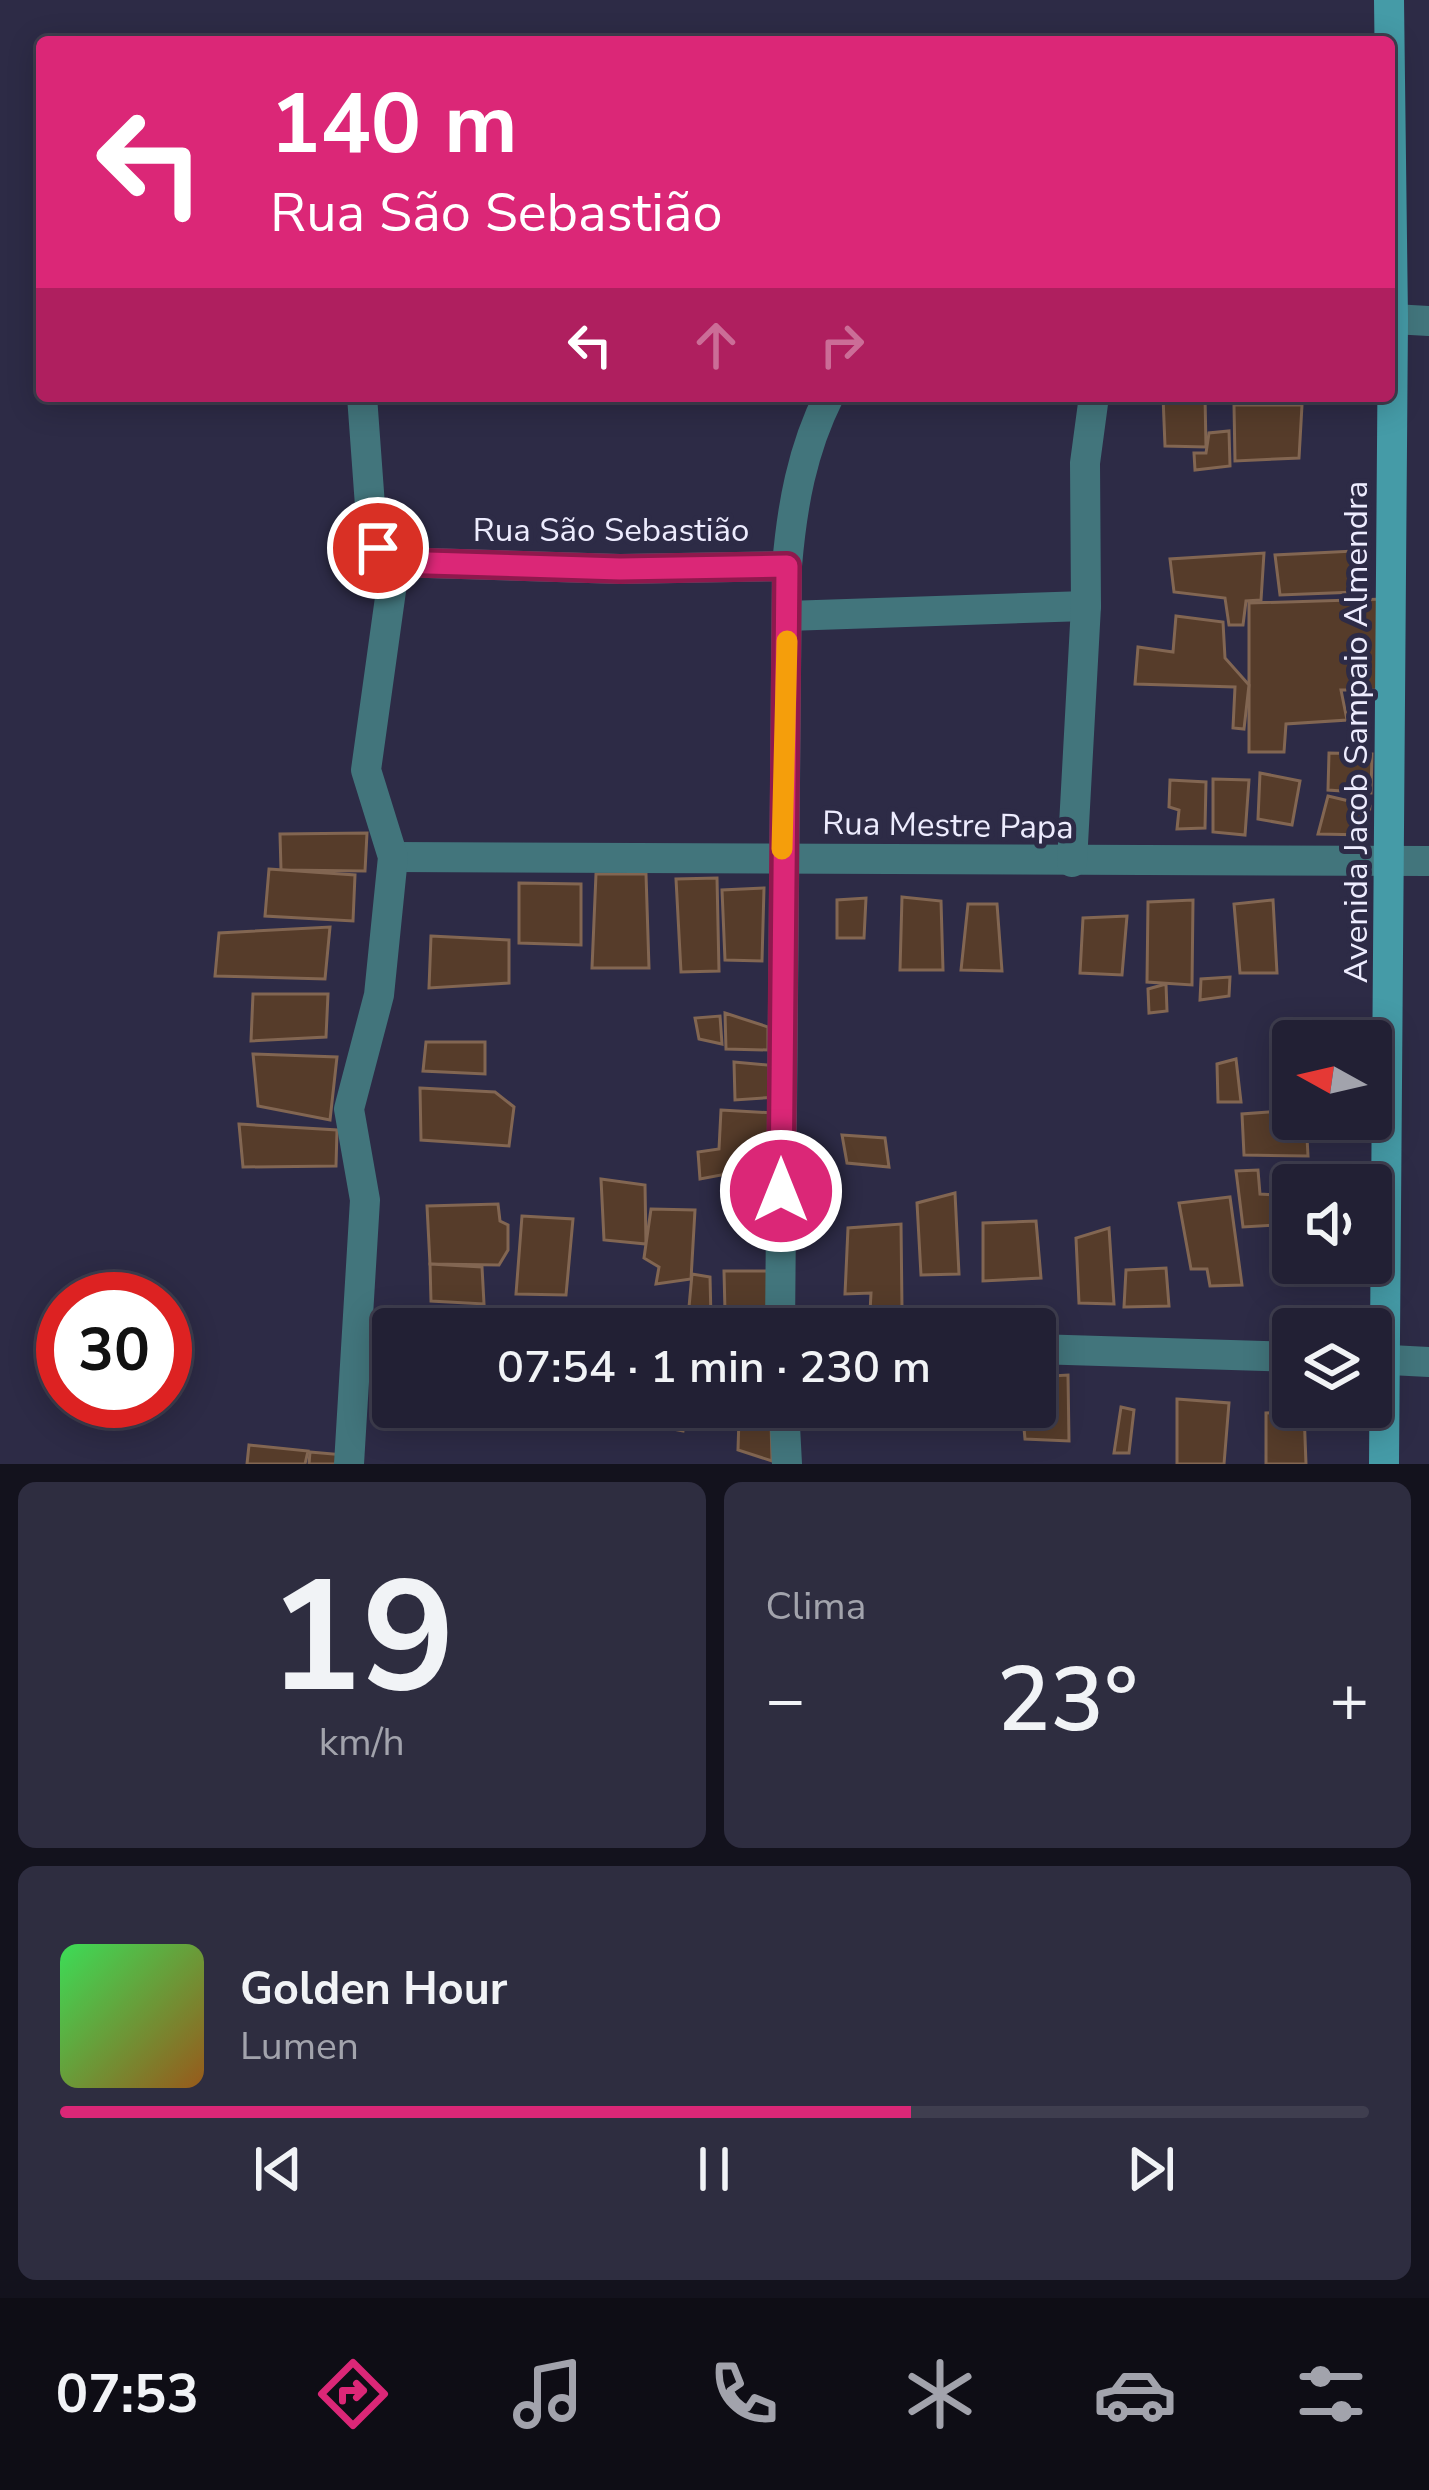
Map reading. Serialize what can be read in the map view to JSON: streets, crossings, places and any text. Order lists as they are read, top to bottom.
{
  "streets": {
    "main road": ["Avenida Jacob Sampaio Almendra"],
    "street": ["Rua São Sebastião", "Rua Mestre Papa"]
  },
  "crossings": [
    ["Avenida Jacob Sampaio Almendra", "Rua Mestre Papa"]
  ],
  "north": "left",
  "page": {
    "turn": ["140 m", "Rua São Sebastião"],
    "limit": "30",
    "trip": "07:54 · 1 min · 230 m",
    "tile": [
      ["19", "km/h"],
      "Clima"
    ],
    "heat": ["−", "23°", "+"],
    "song": ["Golden Hour", "Lumen"],
    "tabs": "07:53"
  }
}
